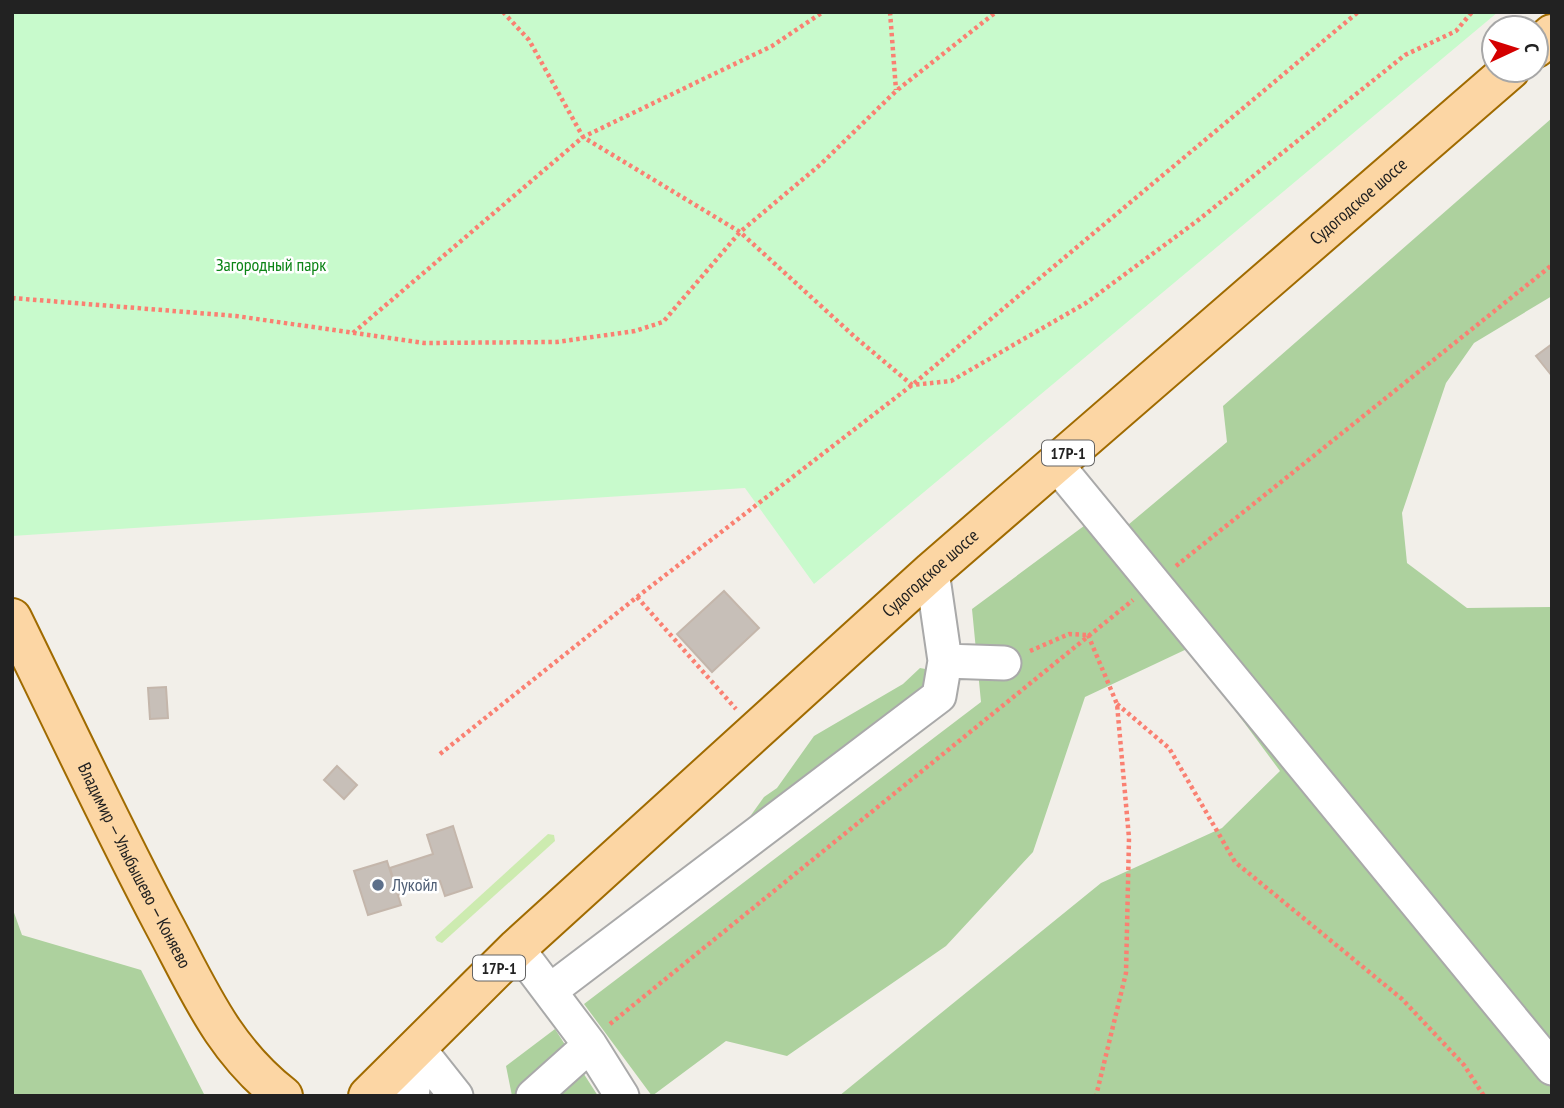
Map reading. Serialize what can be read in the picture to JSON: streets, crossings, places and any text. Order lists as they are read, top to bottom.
{
  "streets": {
    "main road": ["Судогодское шоссе", "17Р-1", "Владимир — Улыбышево — Коняево"]
  },
  "parks": ["Загородный парк"],
  "places": ["Лукойл"],
  "north": "right"
}
